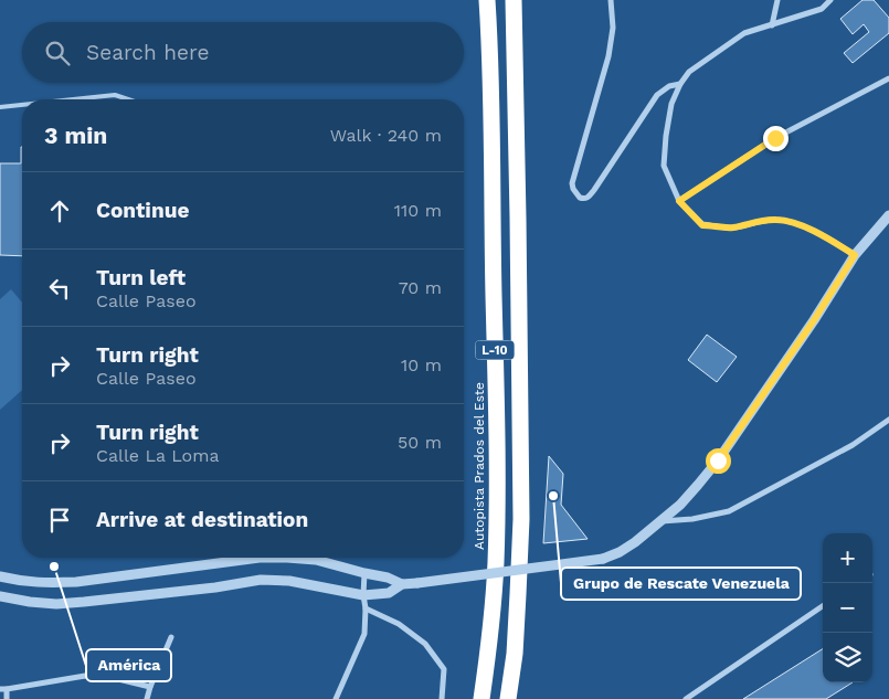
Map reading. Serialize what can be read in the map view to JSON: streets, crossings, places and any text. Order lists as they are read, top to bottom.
{
  "streets": {
    "highway": ["L-10", "Autopista Prados del Este"]
  },
  "places": ["Grupo de Rescate Venezuela", "América"],
  "page": {
    "search": "Search here",
    "heading": ["3 min", "Walk · 240 m"],
    "list": [
      ["Continue", "110 m"],
      ["Turn left", "Calle Paseo", "70 m"],
      ["Turn right", "Calle Paseo", "10 m"],
      ["Turn right", "Calle La Loma", "50 m"],
      "Arrive at destination"
    ],
    "map_buttons": ["+", "−"]
  }
}
